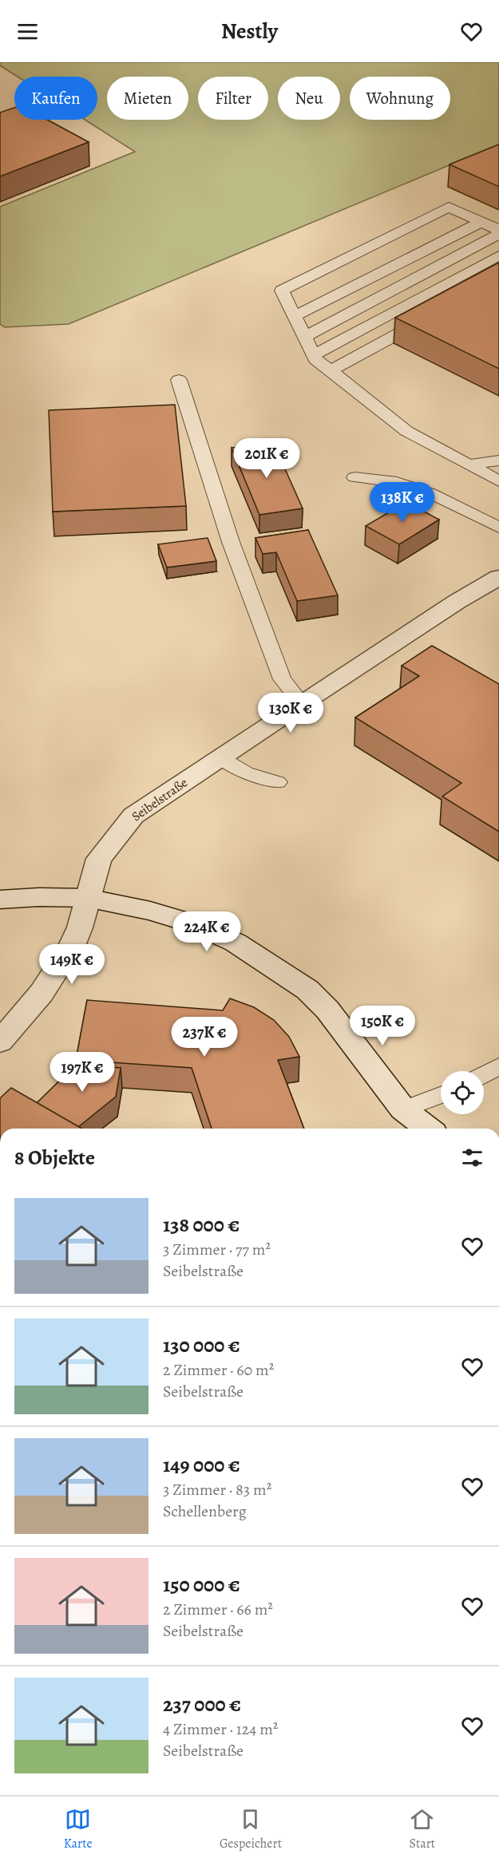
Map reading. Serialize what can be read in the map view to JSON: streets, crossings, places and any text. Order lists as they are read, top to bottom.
{
  "streets": {
    "street": ["Seibelstraße"]
  },
  "page": {
    "header": "Nestly",
    "chip": [
      "Kaufen",
      "Mieten",
      "Filter",
      "Neu",
      "Wohnung"
    ],
    "price": [
      "201K €",
      "138K €",
      "130K €",
      "224K €",
      "149K €",
      "150K €",
      "237K €",
      "197K €"
    ],
    "heading": "8 Objekte",
    "list": [
      {
        "name": "138 000 €",
        "note": "3 Zimmer · 77 m² · Seibelstraße"
      },
      {
        "name": "130 000 €",
        "note": "2 Zimmer · 60 m² · Seibelstraße"
      },
      {
        "name": "149 000 €",
        "note": "3 Zimmer · 83 m² · Schellenberg"
      },
      {
        "name": "150 000 €",
        "note": "2 Zimmer · 66 m² · Seibelstraße"
      },
      {
        "name": "237 000 €",
        "note": "4 Zimmer · 124 m² · Seibelstraße"
      }
    ],
    "tabs": ["Karte", "Gespeichert", "Start"]
  }
}
